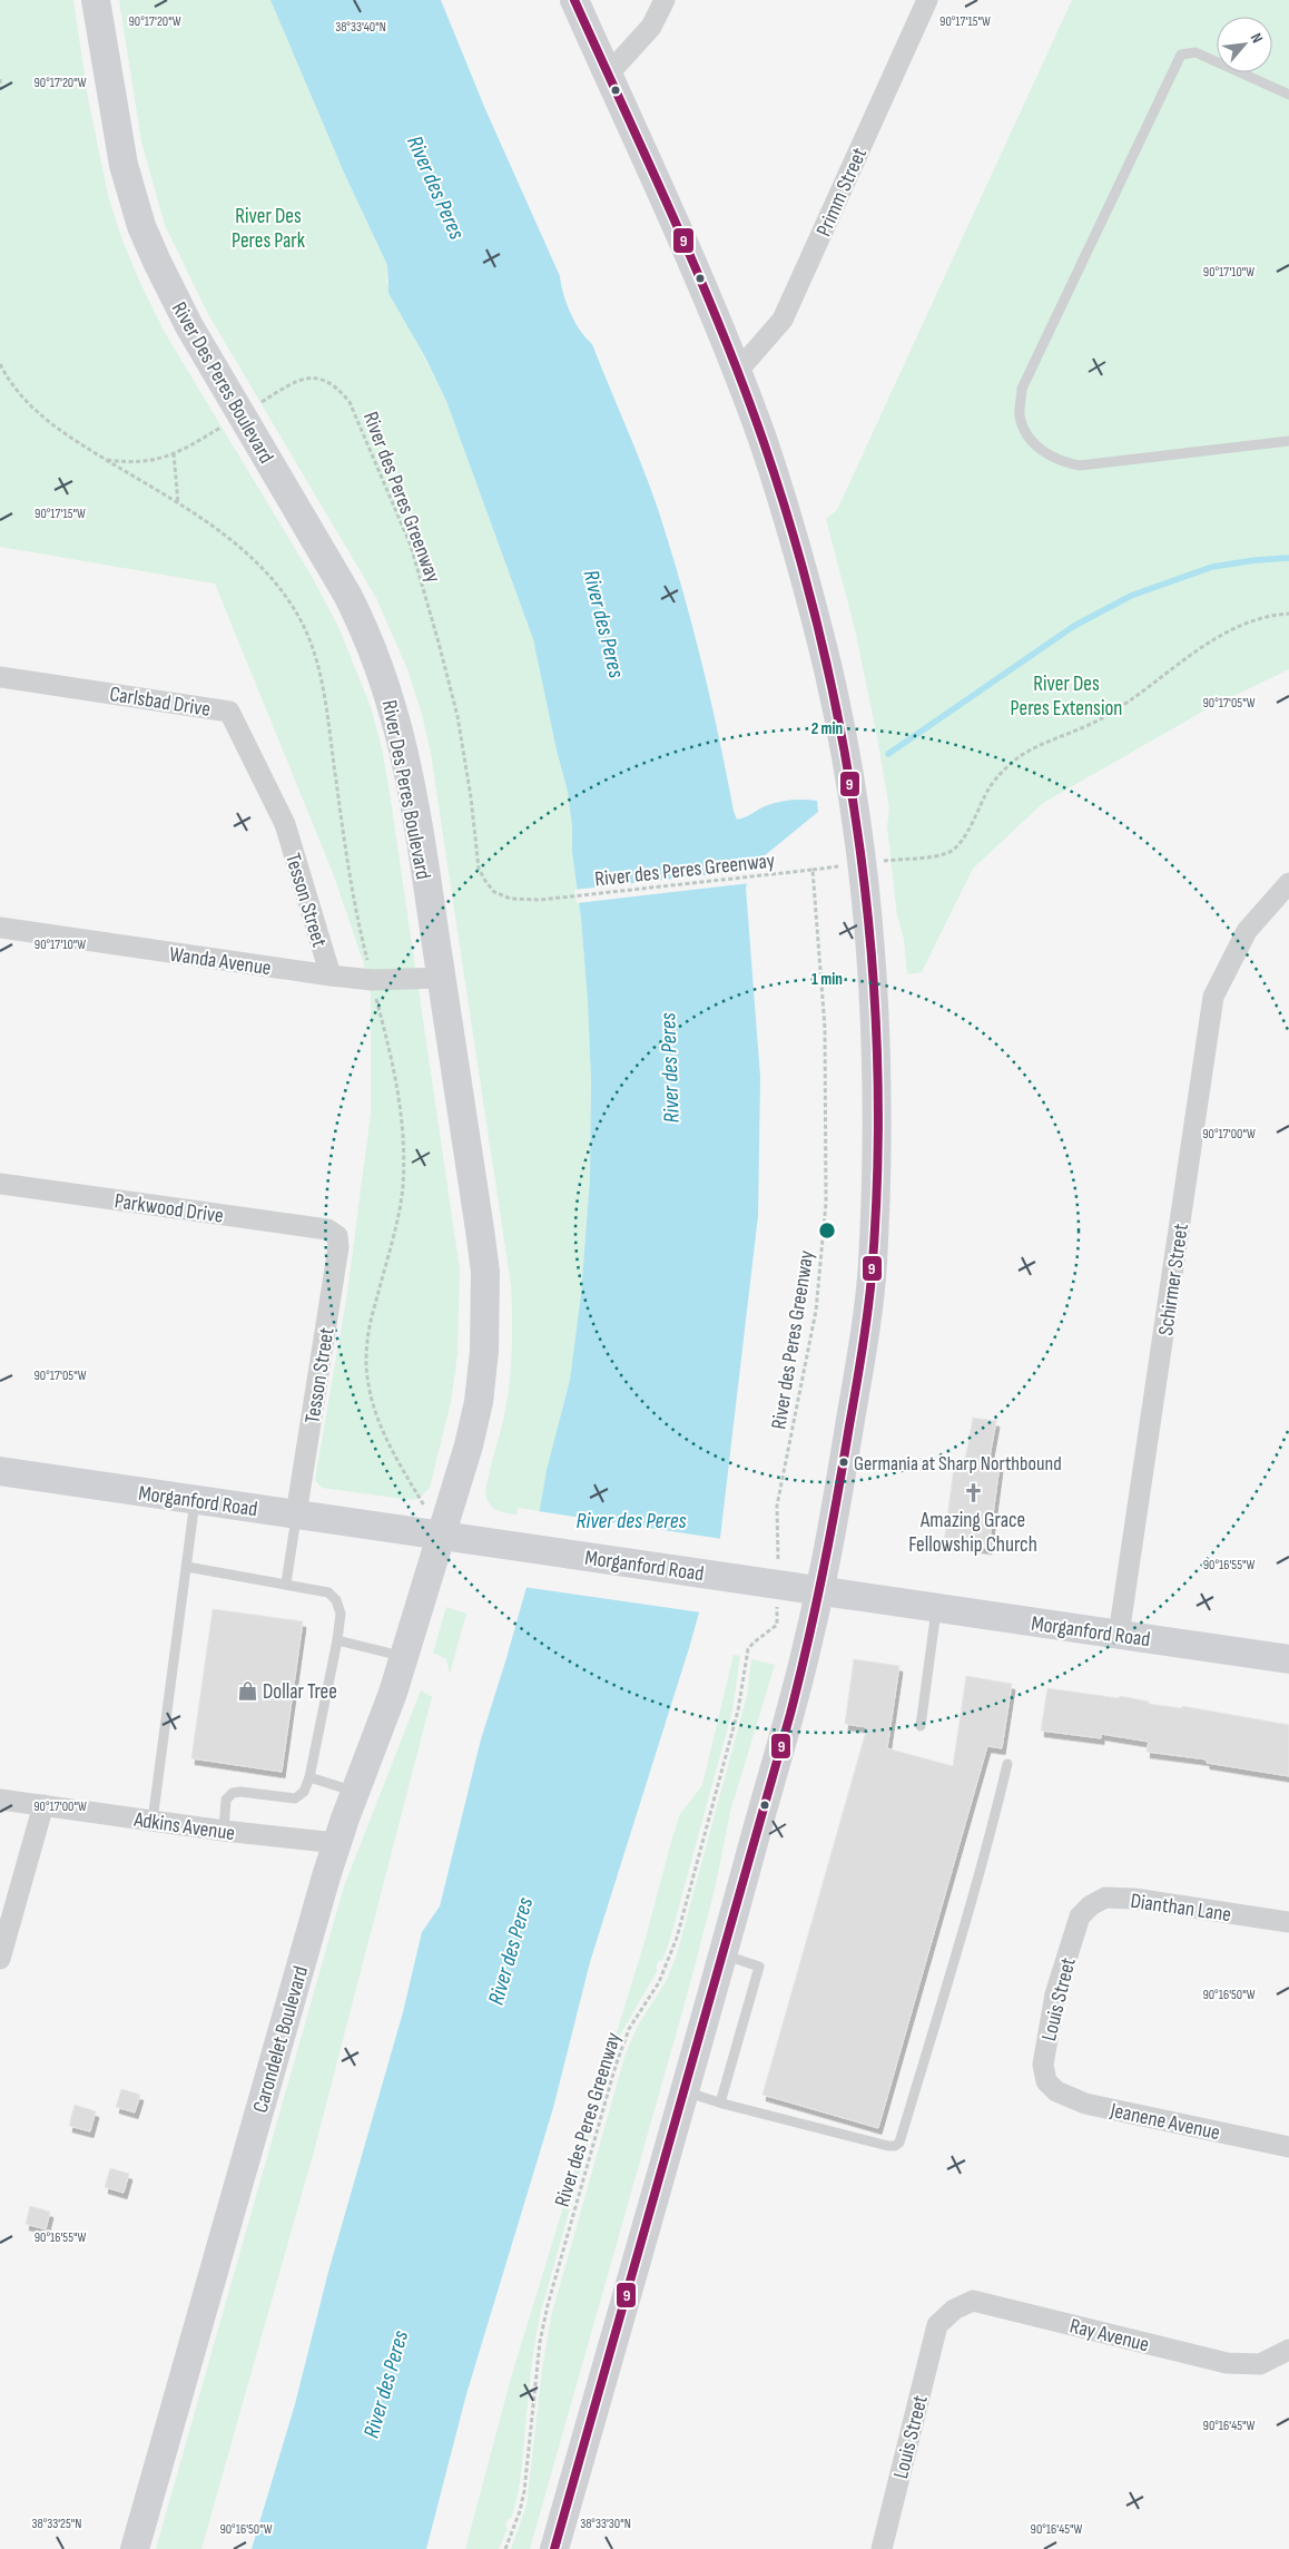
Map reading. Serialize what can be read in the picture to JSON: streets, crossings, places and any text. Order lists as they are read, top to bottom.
{
  "streets": {
    "main road": ["River Des Peres Boulevard", "Morganford Road", "Carondelet Boulevard"],
    "street": [
      "Primm Street",
      "Carlsbad Drive",
      "Tesson Street",
      "Wanda Avenue",
      "Parkwood Drive",
      "Schirmer Street",
      "Adkins Avenue",
      "Dianthan Lane",
      "Louis Street",
      "Jeanene Avenue",
      "Ray Avenue"
    ],
    "path": ["River des Peres Greenway"]
  },
  "crossings": [
    ["River Des Peres Boulevard", "Wanda Avenue"],
    ["River Des Peres Boulevard", "Morganford Road"],
    ["River Des Peres Boulevard", "Carondelet Boulevard"],
    ["Carlsbad Drive", "Tesson Street"],
    ["Tesson Street", "Wanda Avenue"],
    ["Tesson Street", "Parkwood Drive"],
    ["Tesson Street", "Morganford Road"],
    ["Schirmer Street", "Morganford Road"],
    ["Morganford Road", "Carondelet Boulevard"],
    ["Adkins Avenue", "Carondelet Boulevard"],
    ["Dianthan Lane", "Louis Street"],
    ["Louis Street", "Jeanene Avenue"],
    ["Louis Street", "Ray Avenue"]
  ],
  "water": ["River des Peres"],
  "parks": ["River Des Peres Park", "River Des Peres Extension"],
  "places": {
    "other": ["Germania at Sharp Northbound"],
    "church": ["Amazing Grace Fellowship Church"],
    "shop": ["Dollar Tree"]
  },
  "lines": ["transit line 9"],
  "north": "top right",
  "coordinates": [
    "90°17'20\"W",
    "90°17'15\"W",
    "38°33'40\"N",
    "90°17'10\"W",
    "90°17'05\"W",
    "90°17'00\"W",
    "90°16'55\"W",
    "90°16'50\"W",
    "90°16'45\"W",
    "38°33'25\"N",
    "38°33'30\"N"
  ],
  "rings": ["2 min", "1 min"]
}
